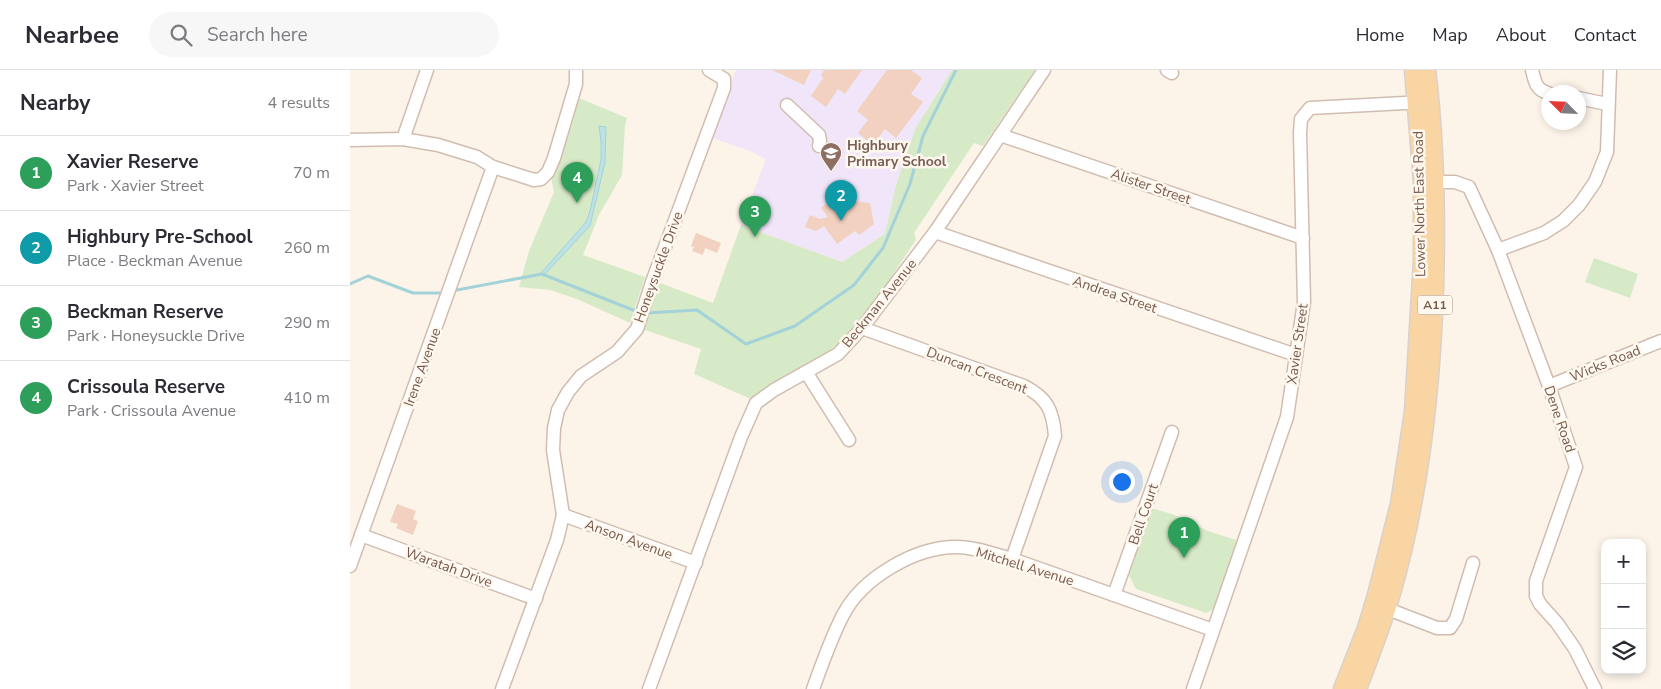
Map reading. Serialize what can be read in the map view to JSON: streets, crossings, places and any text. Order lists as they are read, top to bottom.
{
  "streets": {
    "main road": ["Lower North East Road", "A11"],
    "street": [
      "Alister Street",
      "Honeysuckle Drive",
      "Andrea Street",
      "Beckman Avenue",
      "Xavier Street",
      "Wicks Road",
      "Irene Avenue",
      "Duncan Crescent",
      "Dene Road",
      "Bell Court",
      "Anson Avenue",
      "Mitchell Avenue",
      "Waratah Drive"
    ]
  },
  "crossings": [
    ["Alister Street", "Beckman Avenue"],
    ["Alister Street", "Xavier Street"],
    ["Lower North East Road", "Xavier Street"],
    ["Lower North East Road", "Dene Road"],
    ["Honeysuckle Drive", "Anson Avenue"],
    ["Honeysuckle Drive", "Waratah Drive"],
    ["Andrea Street", "Beckman Avenue"],
    ["Andrea Street", "Xavier Street"],
    ["Beckman Avenue", "Duncan Crescent"],
    ["Beckman Avenue", "Anson Avenue"],
    ["Xavier Street", "Mitchell Avenue"],
    ["Wicks Road", "Dene Road"],
    ["Irene Avenue", "Waratah Drive"],
    ["Duncan Crescent", "Mitchell Avenue"],
    ["Bell Court", "Mitchell Avenue"]
  ],
  "places": {
    "school or university": ["Highbury Primary School"]
  },
  "north": "top left",
  "page": {
    "header": "Nearbee",
    "search": "Search here",
    "nav": [
      "Home",
      "Map",
      "About",
      "Contact"
    ],
    "heading": ["Nearby", "4 results"],
    "list": [
      {
        "mark": "1",
        "name": "Xavier Reserve",
        "note": "Park · Xavier Street",
        "value": "70 m"
      },
      {
        "mark": "2",
        "name": "Highbury Pre-School",
        "note": "Place · Beckman Avenue",
        "value": "260 m"
      },
      {
        "mark": "3",
        "name": "Beckman Reserve",
        "note": "Park · Honeysuckle Drive",
        "value": "290 m"
      },
      {
        "mark": "4",
        "name": "Crissoula Reserve",
        "note": "Park · Crissoula Avenue",
        "value": "410 m"
      }
    ],
    "pins": [
      "4",
      "2",
      "3",
      "1"
    ],
    "map_buttons": ["+", "−"]
  }
}
